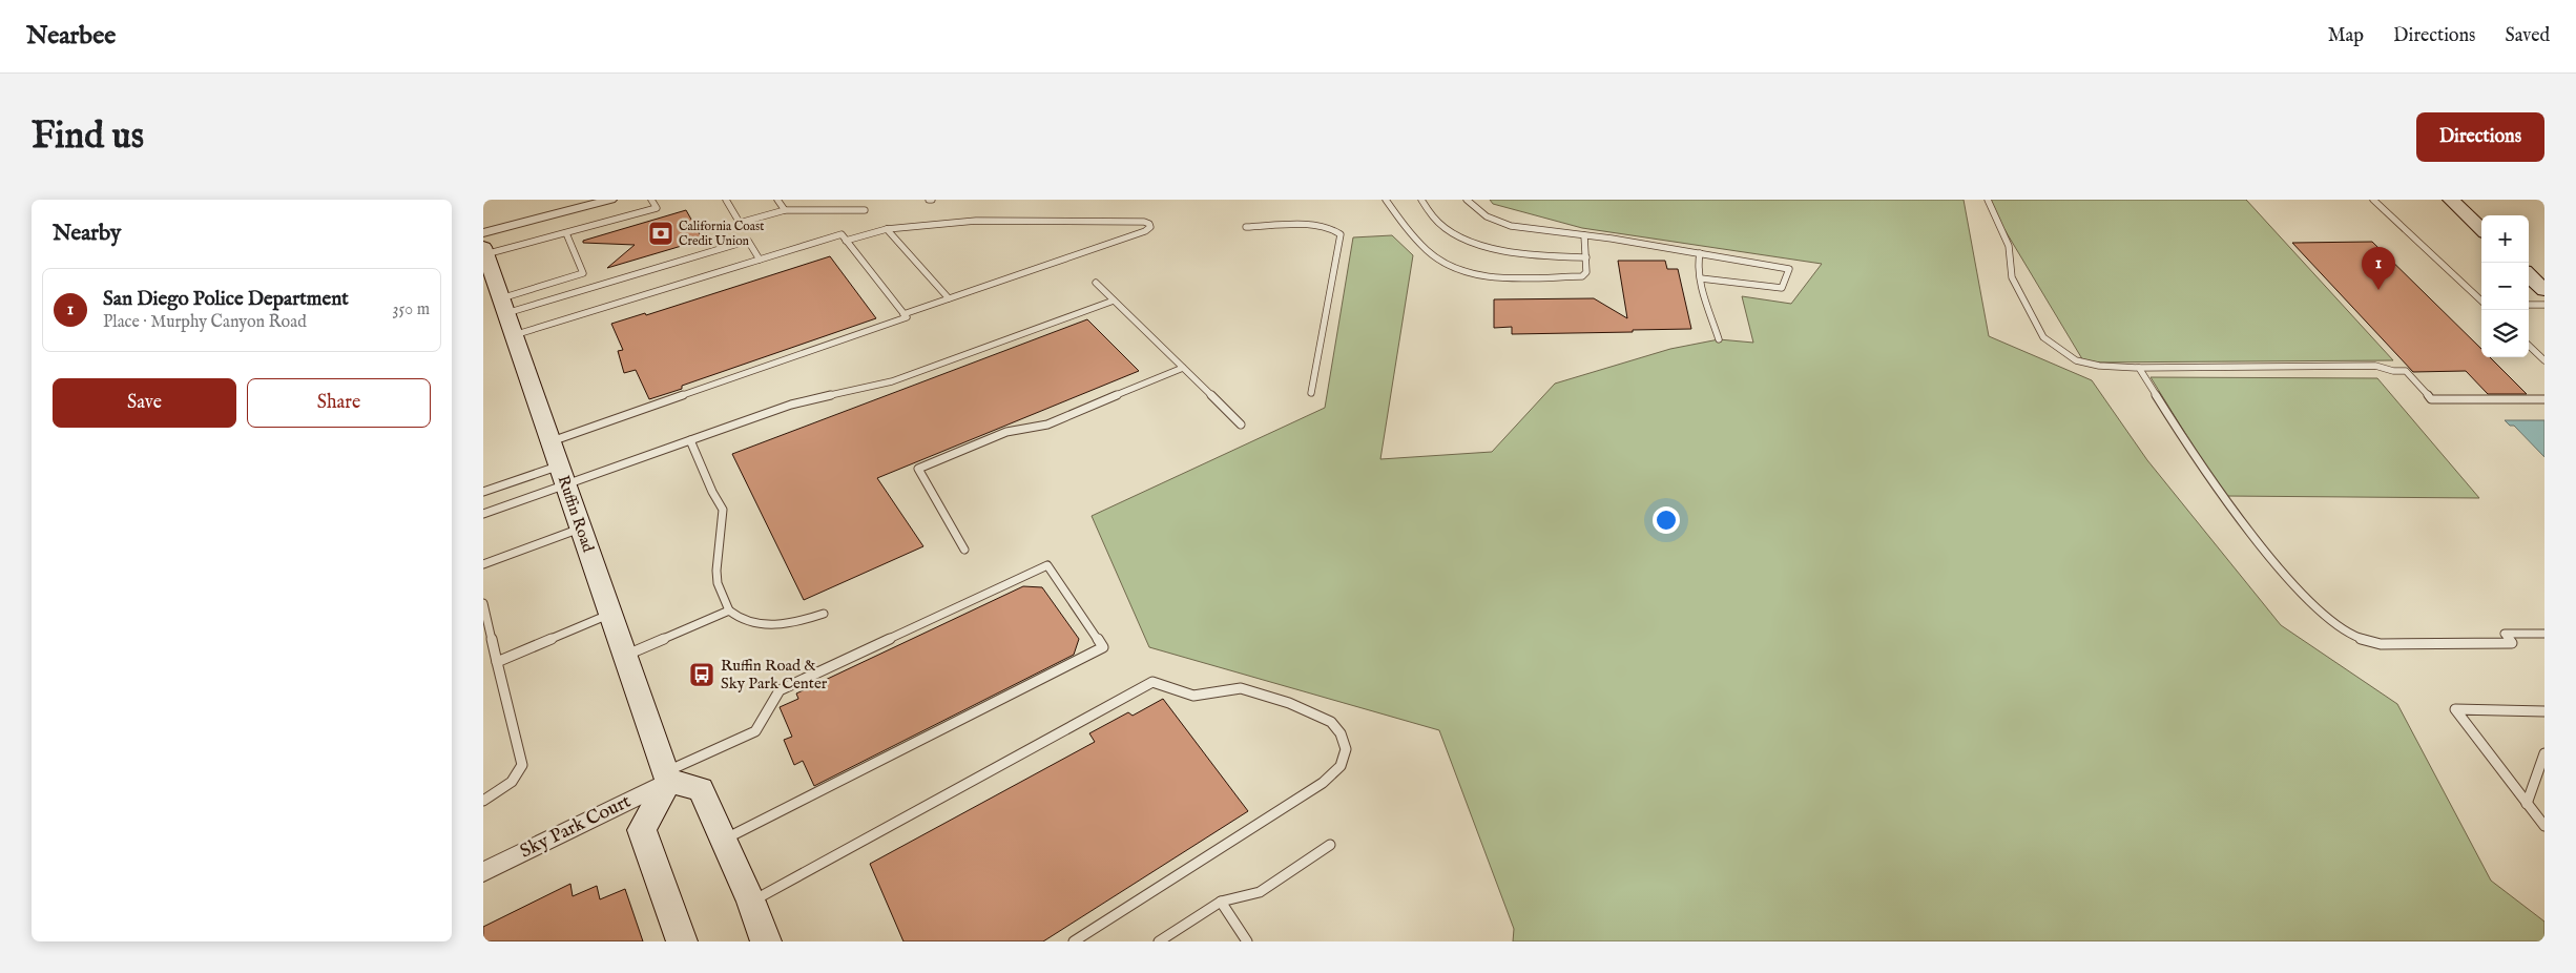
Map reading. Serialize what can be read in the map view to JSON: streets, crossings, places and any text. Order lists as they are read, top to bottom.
{
  "streets": {
    "main road": ["Ruffin Road"],
    "street": ["Sky Park Court"]
  },
  "crossings": [
    ["Ruffin Road", "Sky Park Court"]
  ],
  "places": {
    "bank": ["California Coast Credit Union"],
    "bus stop": ["Ruffin Road & Sky Park Center"]
  },
  "page": {
    "header": "Nearbee",
    "nav": ["Map", "Directions", "Saved"],
    "buttons": [
      "Directions",
      ["Save", "Share"]
    ],
    "title": "Find us",
    "heading": "Nearby",
    "map_buttons": ["+", "−"],
    "pins": "1",
    "list": [
      {
        "mark": "1",
        "name": "San Diego Police Department",
        "note": "Place · Murphy Canyon Road",
        "value": "350 m"
      }
    ]
  }
}
